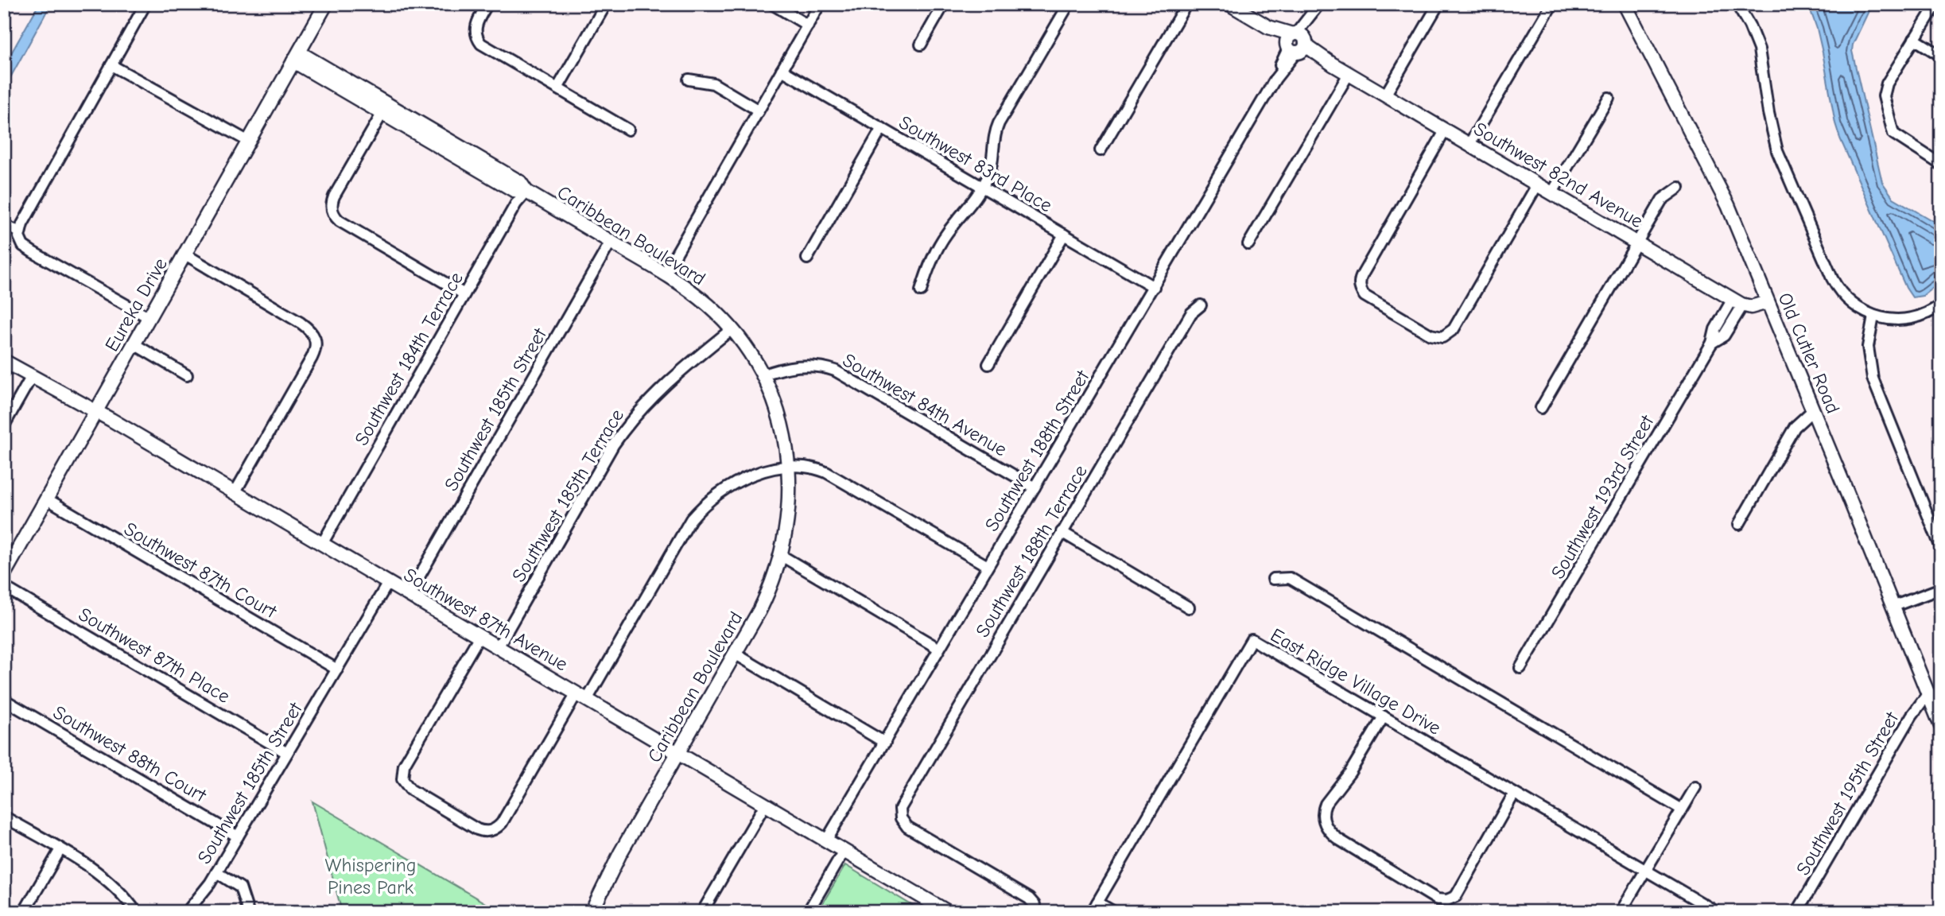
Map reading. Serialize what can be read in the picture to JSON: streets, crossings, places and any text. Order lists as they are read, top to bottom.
{
  "streets": {
    "street": [
      "Southwest 83rd Place",
      "Southwest 82nd Avenue",
      "Caribbean Boulevard",
      "Eureka Drive",
      "Old Cutler Road",
      "Southwest 184th Terrace",
      "Southwest 84th Avenue",
      "Southwest 185th Street",
      "Southwest 188th Street",
      "Southwest 185th Terrace",
      "Southwest 193rd Street",
      "Southwest 188th Terrace",
      "Southwest 87th Court",
      "Southwest 87th Avenue",
      "Southwest 87th Place",
      "East Ridge Village Drive",
      "Southwest 88th Court",
      "Southwest 195th Street"
    ]
  },
  "crossings": [
    ["Southwest 83rd Place", "Southwest 188th Street"],
    ["Southwest 82nd Avenue", "Southwest 188th Street"],
    ["Southwest 82nd Avenue", "Southwest 193rd Street"],
    ["Caribbean Boulevard", "Eureka Drive"],
    ["Caribbean Boulevard", "Southwest 184th Terrace"],
    ["Caribbean Boulevard", "Southwest 84th Avenue"],
    ["Caribbean Boulevard", "Southwest 185th Street"],
    ["Caribbean Boulevard", "Southwest 185th Terrace"],
    ["Caribbean Boulevard", "Southwest 87th Avenue"],
    ["Eureka Drive", "Southwest 87th Court"],
    ["Eureka Drive", "Southwest 87th Avenue"],
    ["Old Cutler Road", "Southwest 195th Street"],
    ["Southwest 184th Terrace", "Southwest 87th Avenue"],
    ["Southwest 84th Avenue", "Southwest 188th Street"],
    ["Southwest 185th Street", "Southwest 87th Court"],
    ["Southwest 185th Street", "Southwest 87th Avenue"],
    ["Southwest 185th Street", "Southwest 87th Place"],
    ["Southwest 185th Street", "Southwest 88th Court"],
    ["Southwest 188th Street", "Southwest 87th Avenue"],
    ["Southwest 185th Terrace", "Southwest 87th Avenue"]
  ],
  "parks": ["Whispering Pines Park"]
}
